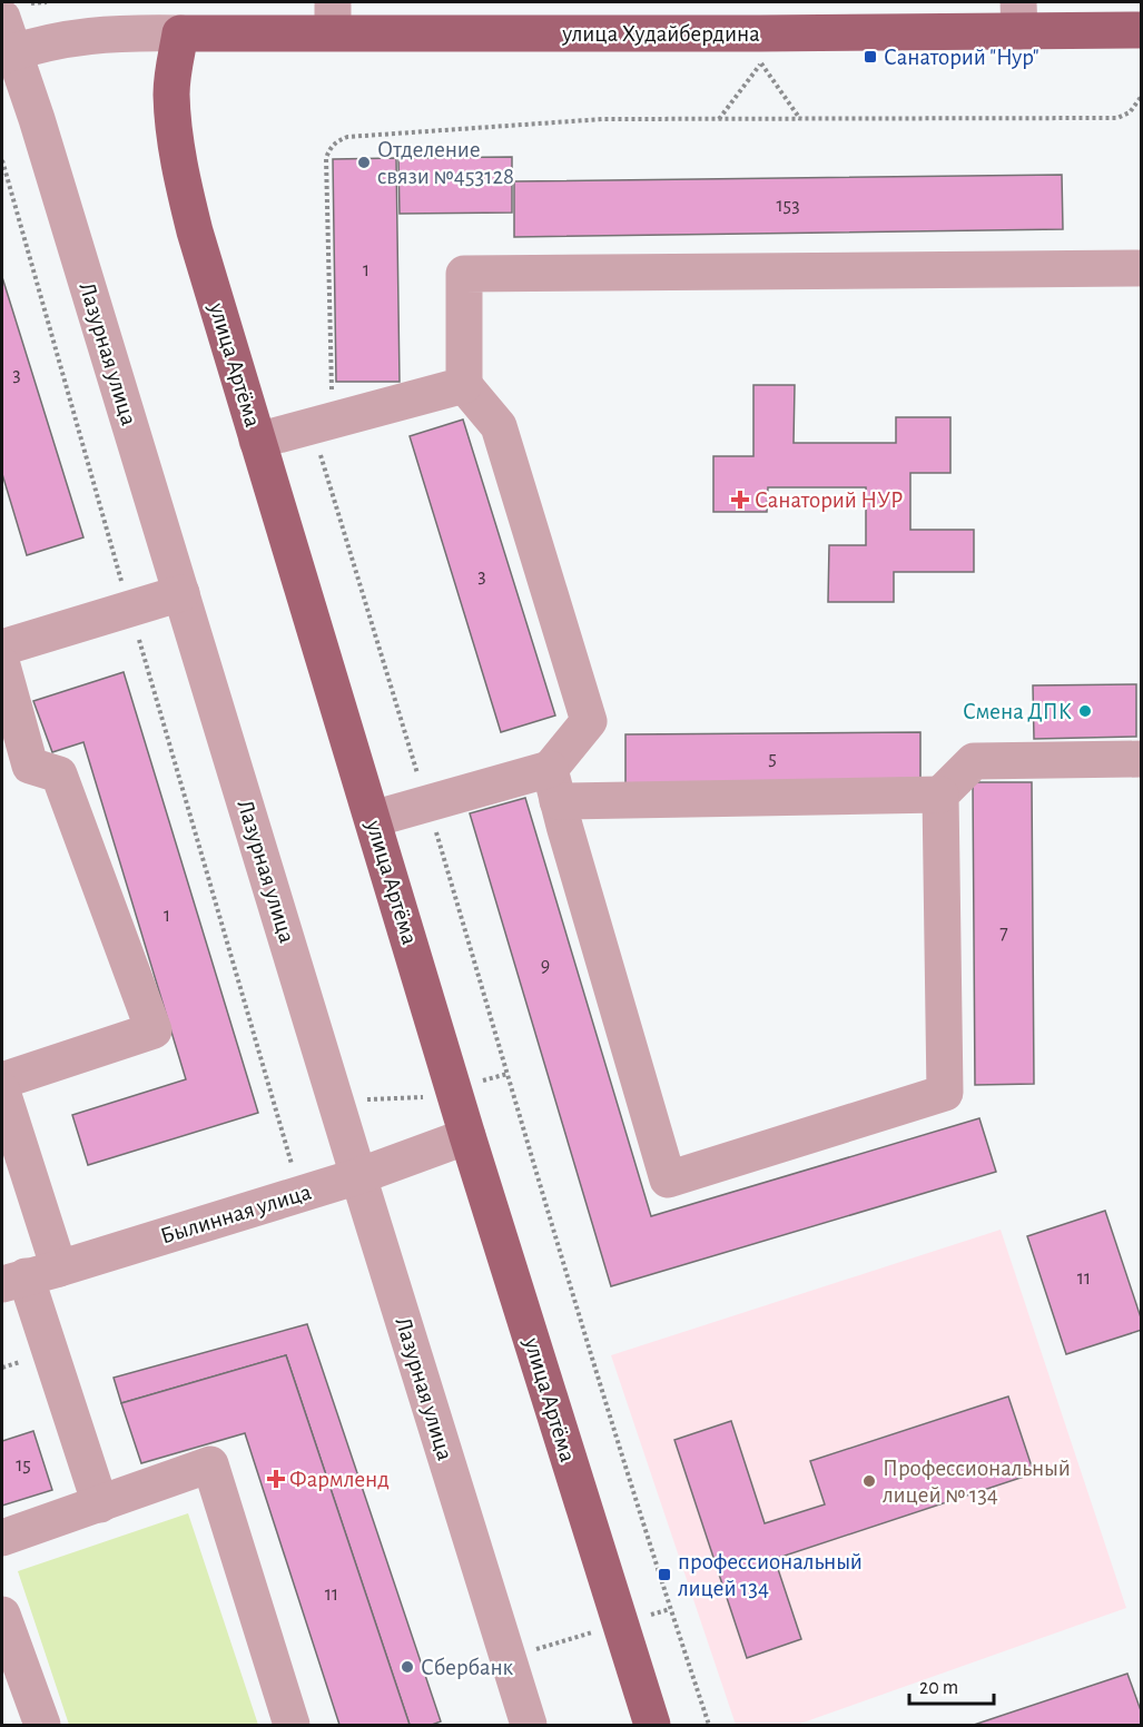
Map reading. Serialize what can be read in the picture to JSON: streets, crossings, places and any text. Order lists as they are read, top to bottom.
{
  "streets": {
    "main road": ["улица Худайбердина", "улица Артёма"],
    "street": ["Лазурная улица", "Былинная улица"]
  },
  "crossings": [
    ["улица Худайбердина", "улица Артёма"],
    ["Лазурная улица", "Былинная улица"],
    ["улица Артёма", "Былинная улица"]
  ],
  "places": {
    "transit": ["Санаторий \"Нур\"", "профессиональный лицей 134"],
    "other": [
      "Отделение связи №453128",
      "Смена ДПК",
      "Профессиональный лицей № 134",
      "Сбербанк"
    ],
    "health": ["Санаторий НУР", "Фармленд"]
  },
  "house_numbers": [
    "153",
    "1",
    "3",
    "3",
    "5",
    "1",
    "7",
    "9",
    "11",
    "15",
    "11"
  ],
  "scale_bar": "20 m"
}
